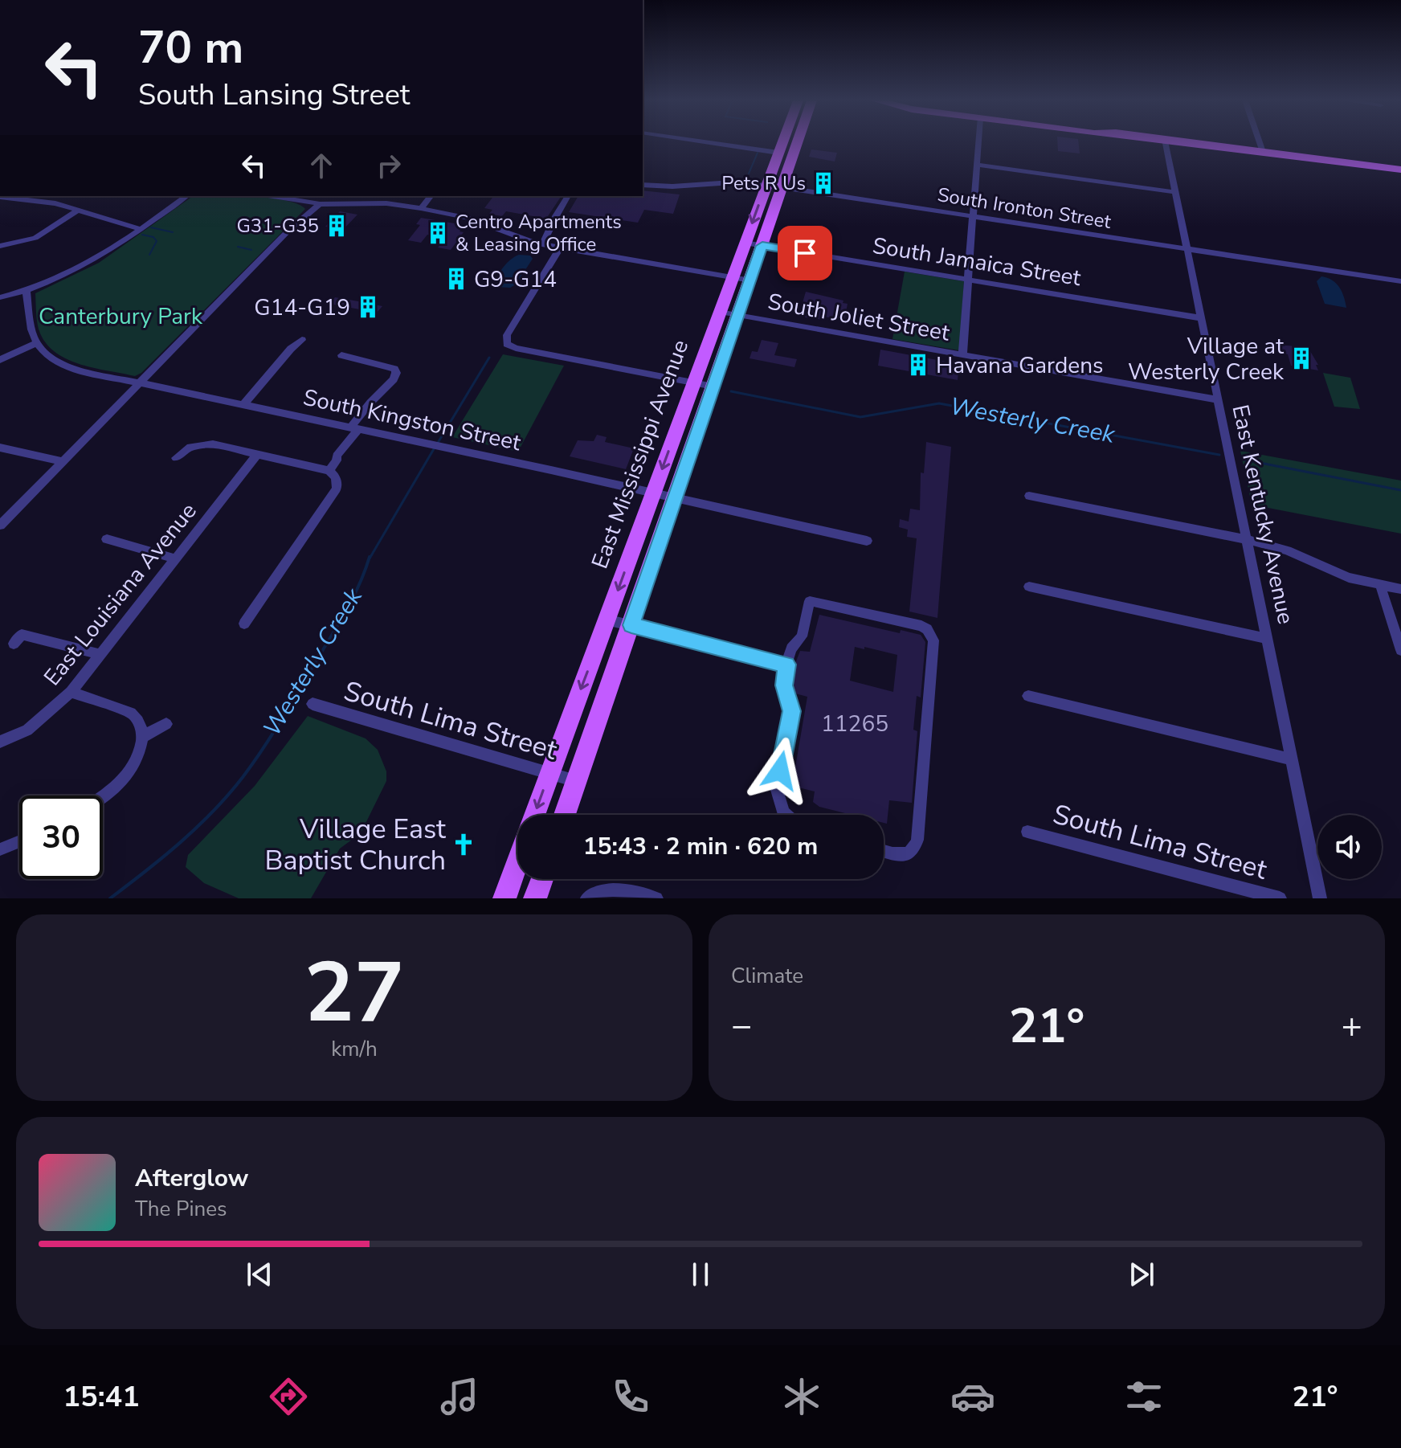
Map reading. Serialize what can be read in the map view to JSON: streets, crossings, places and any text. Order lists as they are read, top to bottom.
{
  "streets": {
    "main road": ["East Mississippi Avenue"],
    "street": [
      "South Ironton Street",
      "South Jamaica Street",
      "South Joliet Street",
      "South Kingston Street",
      "East Kentucky Avenue",
      "East Louisiana Avenue",
      "South Lima Street"
    ]
  },
  "crossings": [
    ["South Ironton Street", "East Mississippi Avenue"],
    ["South Ironton Street", "East Kentucky Avenue"],
    ["South Jamaica Street", "East Mississippi Avenue"],
    ["South Jamaica Street", "East Kentucky Avenue"],
    ["South Joliet Street", "East Mississippi Avenue"],
    ["South Joliet Street", "East Kentucky Avenue"],
    ["South Kingston Street", "East Mississippi Avenue"],
    ["East Mississippi Avenue", "South Lima Street"]
  ],
  "water": ["Westerly Creek"],
  "parks": ["Canterbury Park"],
  "places": {
    "building": [
      "Pets R Us",
      "G31-G35",
      "Centro Apartments & Leasing Office",
      "G9-G14",
      "G14-G19",
      "Village at Westerly Creek",
      "Havana Gardens"
    ],
    "church": ["Village East Baptist Church"]
  },
  "house_numbers": ["11265"],
  "page": {
    "turn": ["70 m", "South Lansing Street"],
    "limit": "30",
    "trip": "15:43 · 2 min · 620 m",
    "tile": [
      ["27", "km/h"],
      "Climate"
    ],
    "heat": ["−", "21°", "+"],
    "song": ["Afterglow", "The Pines"],
    "tabs": ["15:41", "21°"]
  }
}
